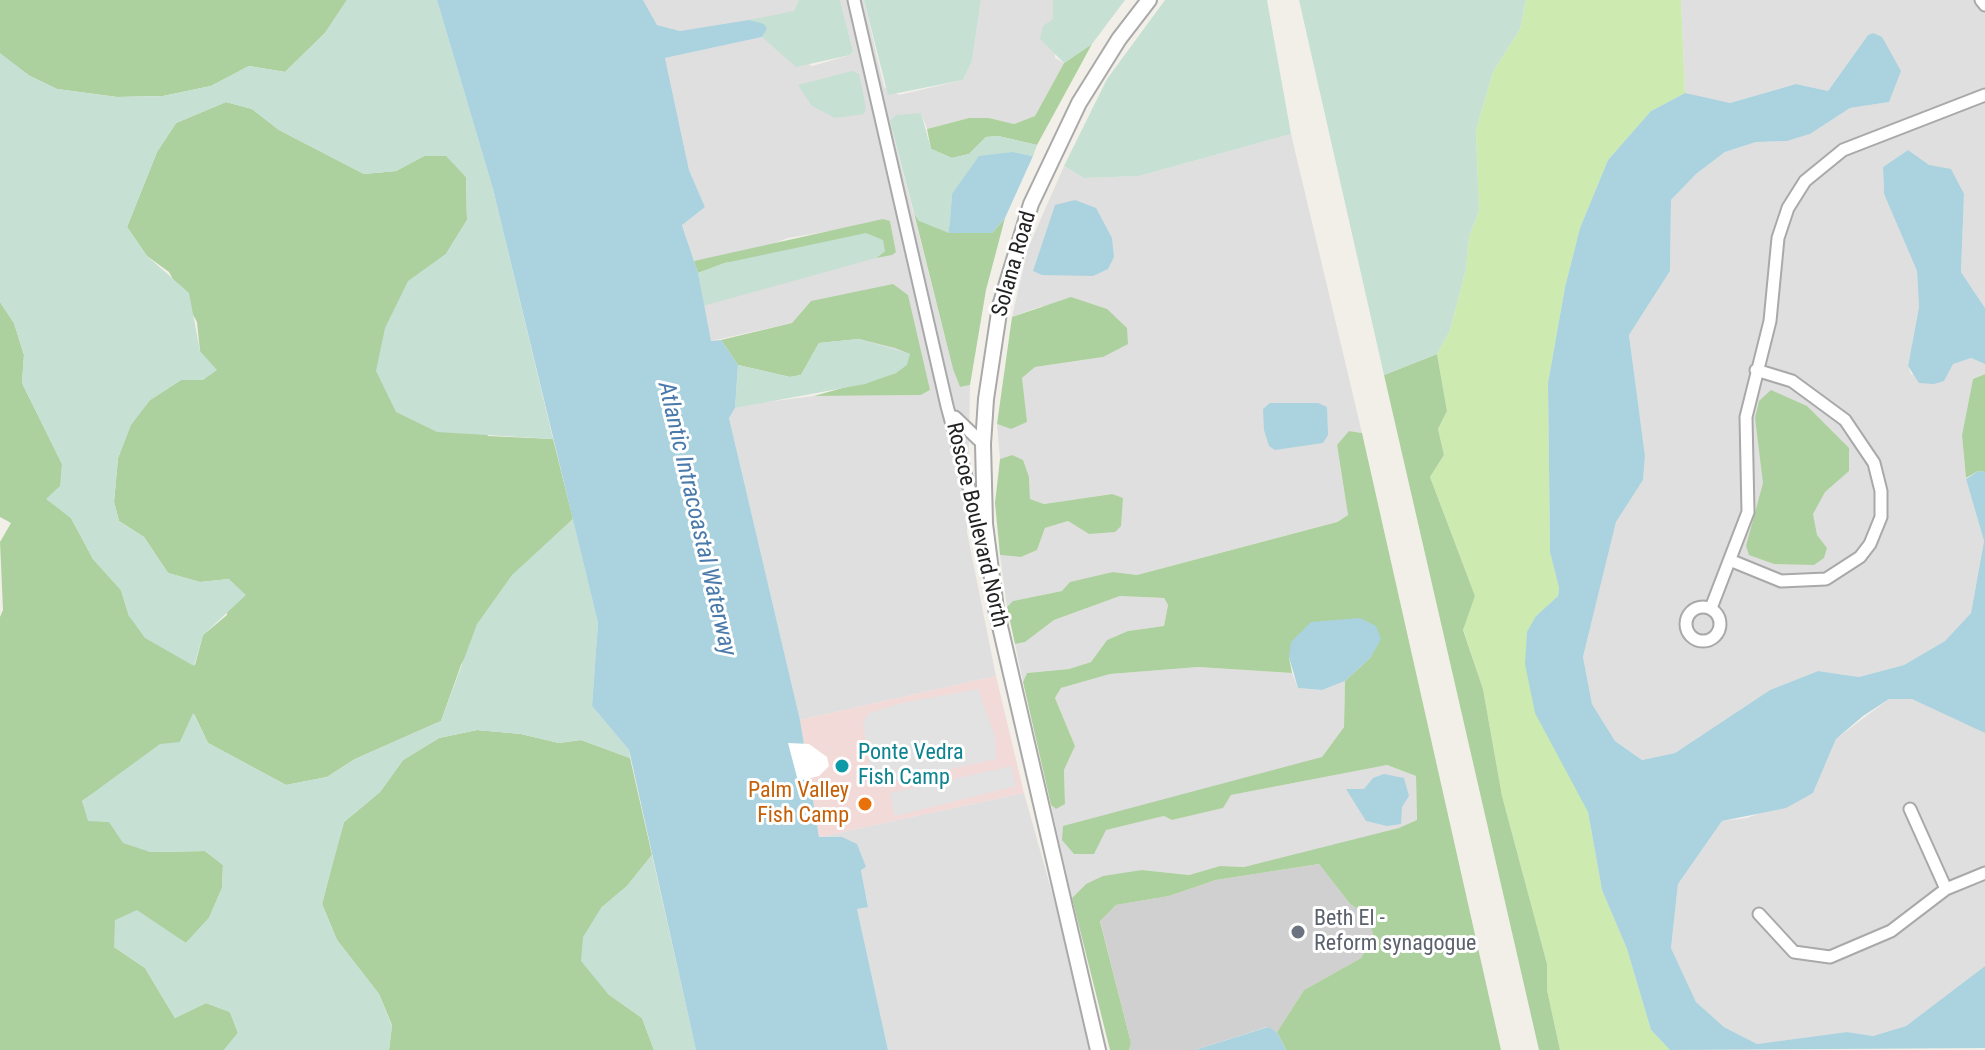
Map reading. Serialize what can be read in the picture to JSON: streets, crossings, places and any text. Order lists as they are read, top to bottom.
{
  "streets": {
    "street": ["Solana Road", "Roscoe Boulevard North"]
  },
  "crossings": [
    ["Solana Road", "Roscoe Boulevard North"]
  ],
  "water": ["Atlantic Intracoastal Waterway"],
  "places": ["Ponte Vedra Fish Camp", "Palm Valley Fish Camp", "Beth El - Reform synagogue"]
}
